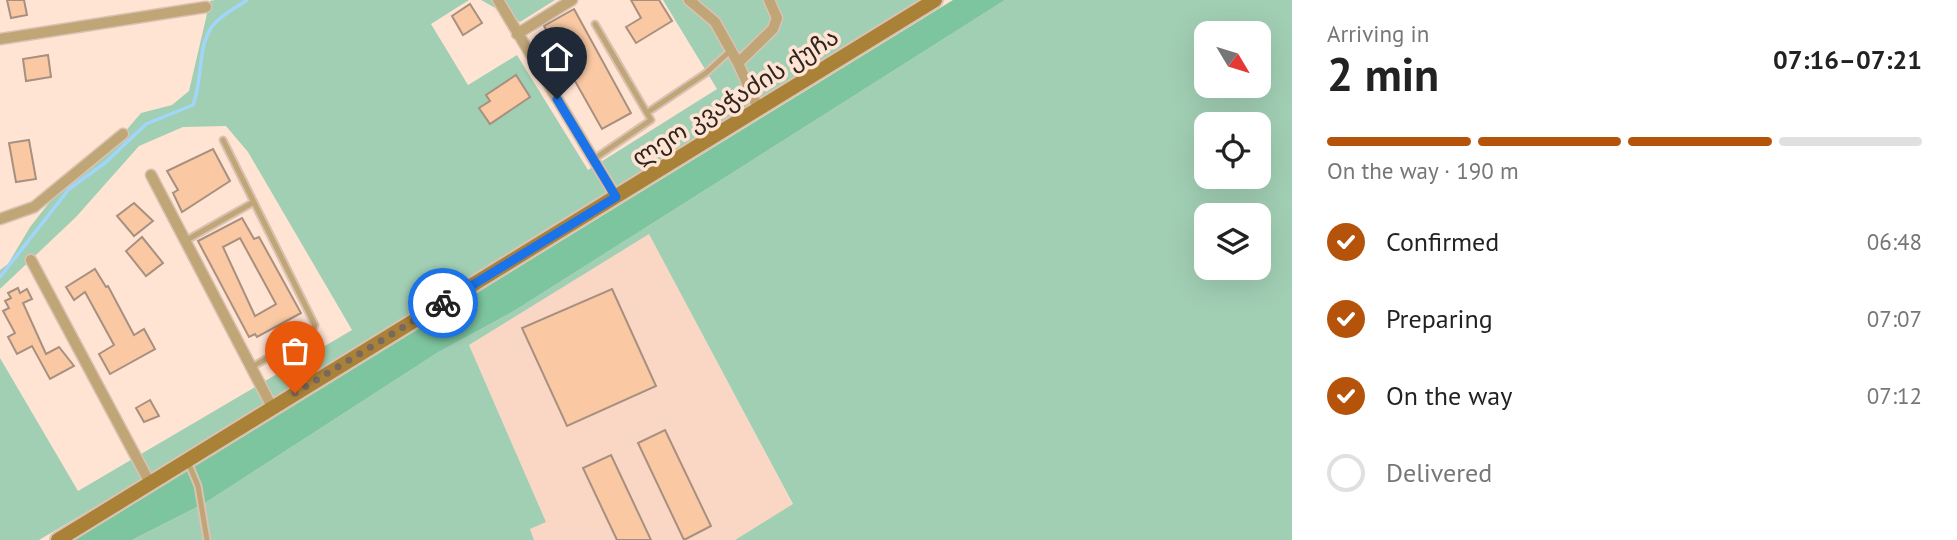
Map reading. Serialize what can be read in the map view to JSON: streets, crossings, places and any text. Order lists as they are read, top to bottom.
{
  "streets": {
    "main road": ["ლეო კვაჭაძის ქუჩა"]
  },
  "north": "bottom right",
  "page": {
    "heading": ["2 min", "Arriving in", "07:16–07:21"],
    "bar": "On the way · 190 m",
    "list": [
      ["Confirmed", "06:48"],
      ["Preparing", "07:07"],
      ["On the way", "07:12"],
      "Delivered"
    ]
  }
}
